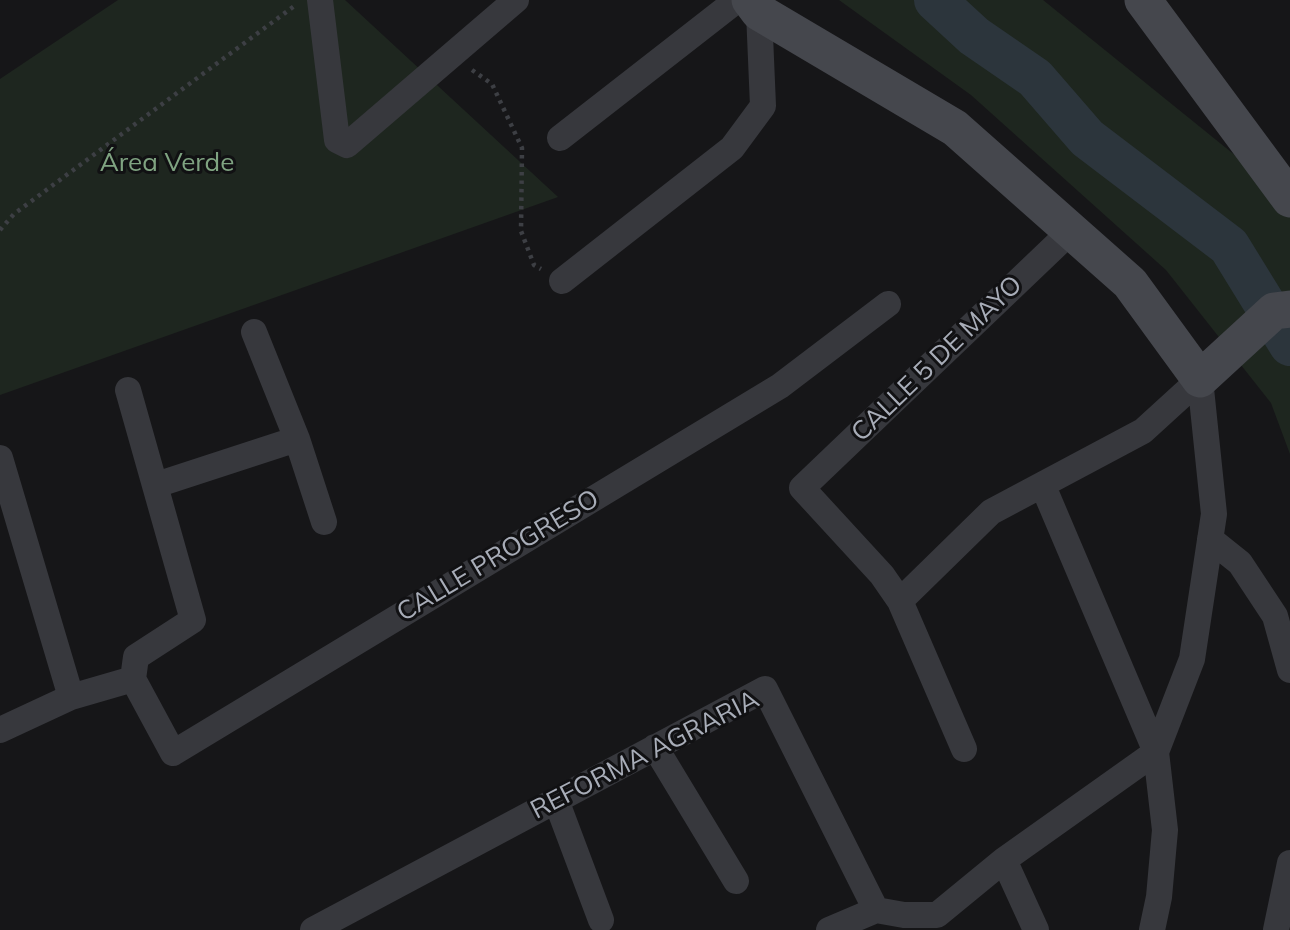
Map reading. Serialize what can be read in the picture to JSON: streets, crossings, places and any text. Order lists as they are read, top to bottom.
{
  "streets": {
    "street": ["CALLE 5 DE MAYO", "CALLE PROGRESO", "REFORMA AGRARIA"]
  },
  "parks": ["Área Verde"]
}
